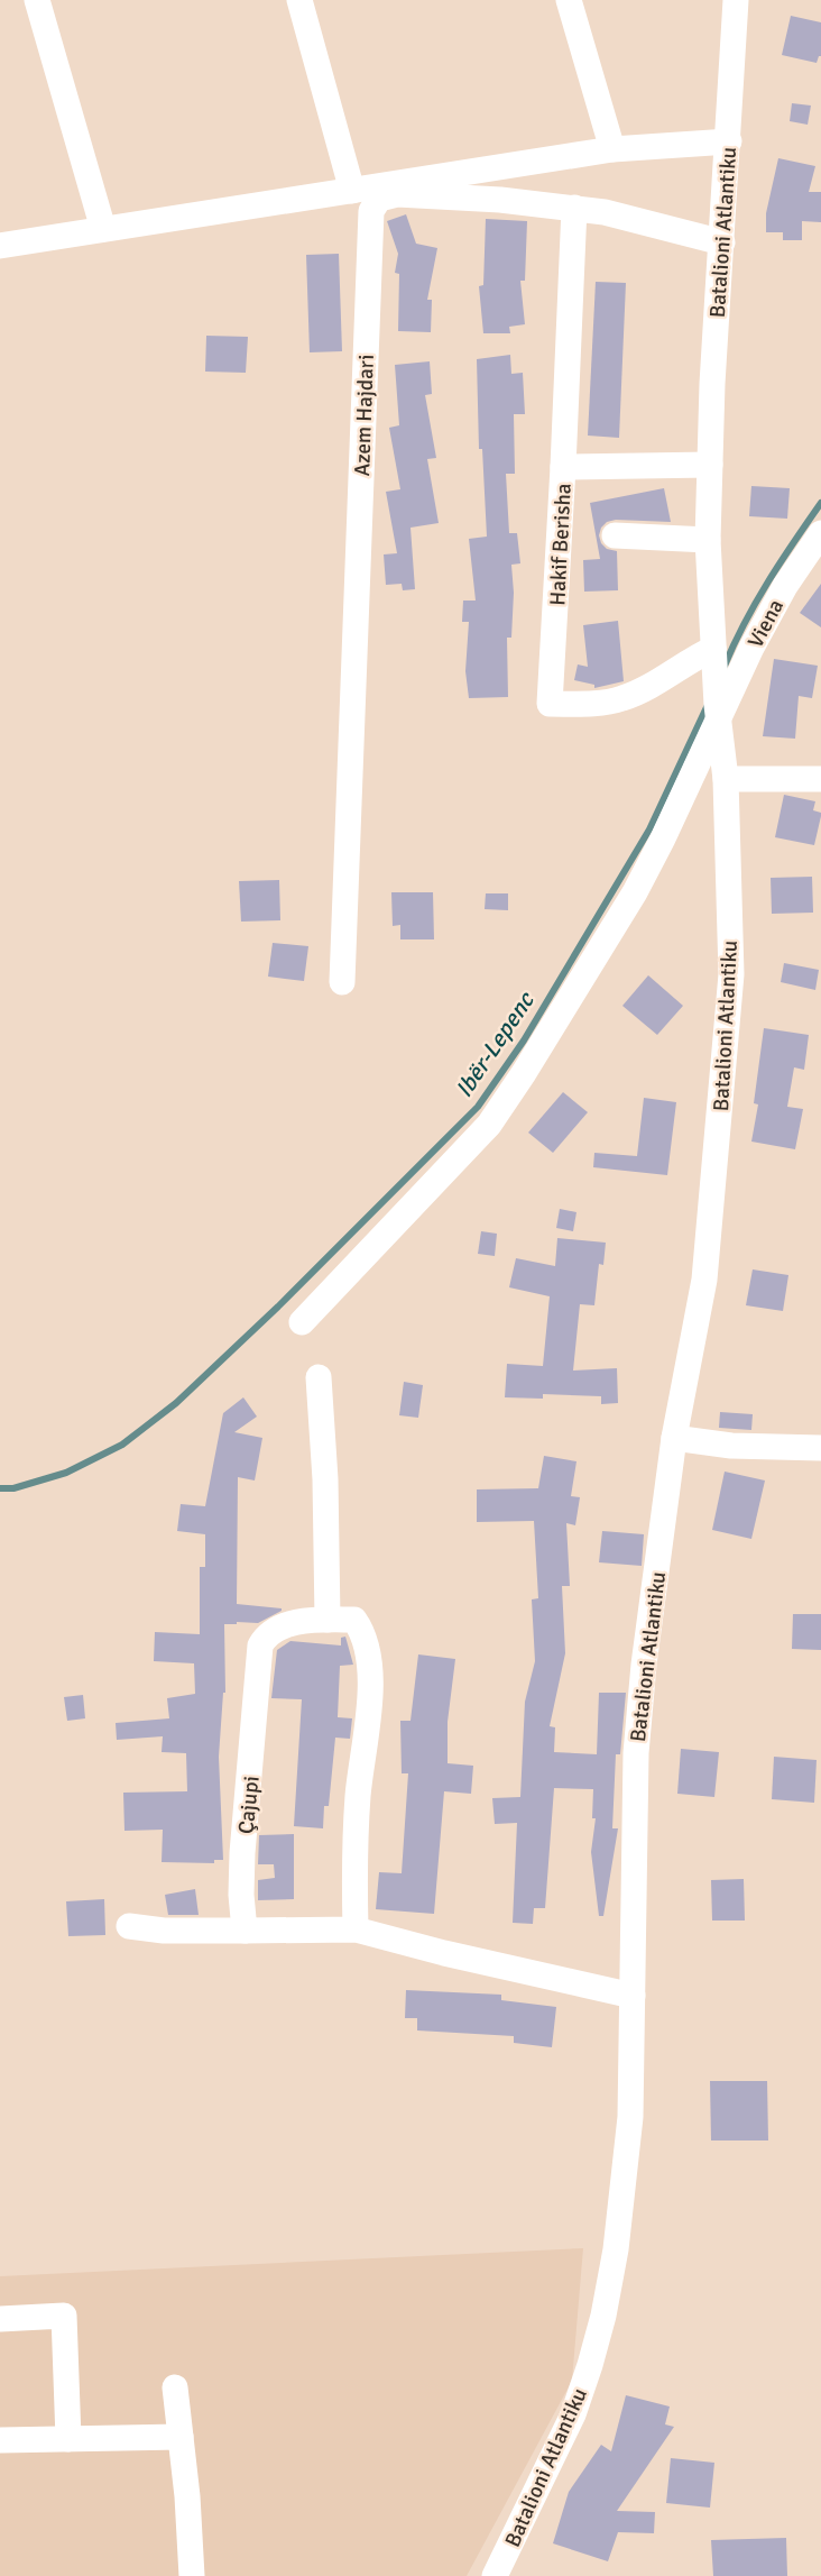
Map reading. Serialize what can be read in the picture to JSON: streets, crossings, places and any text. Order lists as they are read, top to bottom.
{
  "streets": {
    "street": [
      "Batalioni Atlantiku",
      "Azem Hajdari",
      "Hakif Berisha",
      "Viena",
      "Çajupi"
    ]
  },
  "crossings": [
    ["Batalioni Atlantiku", "Azem Hajdari"],
    ["Batalioni Atlantiku", "Hakif Berisha"],
    ["Batalioni Atlantiku", "Viena"],
    ["Azem Hajdari", "Hakif Berisha"]
  ],
  "water": ["Ibër-Lepenc"]
}
